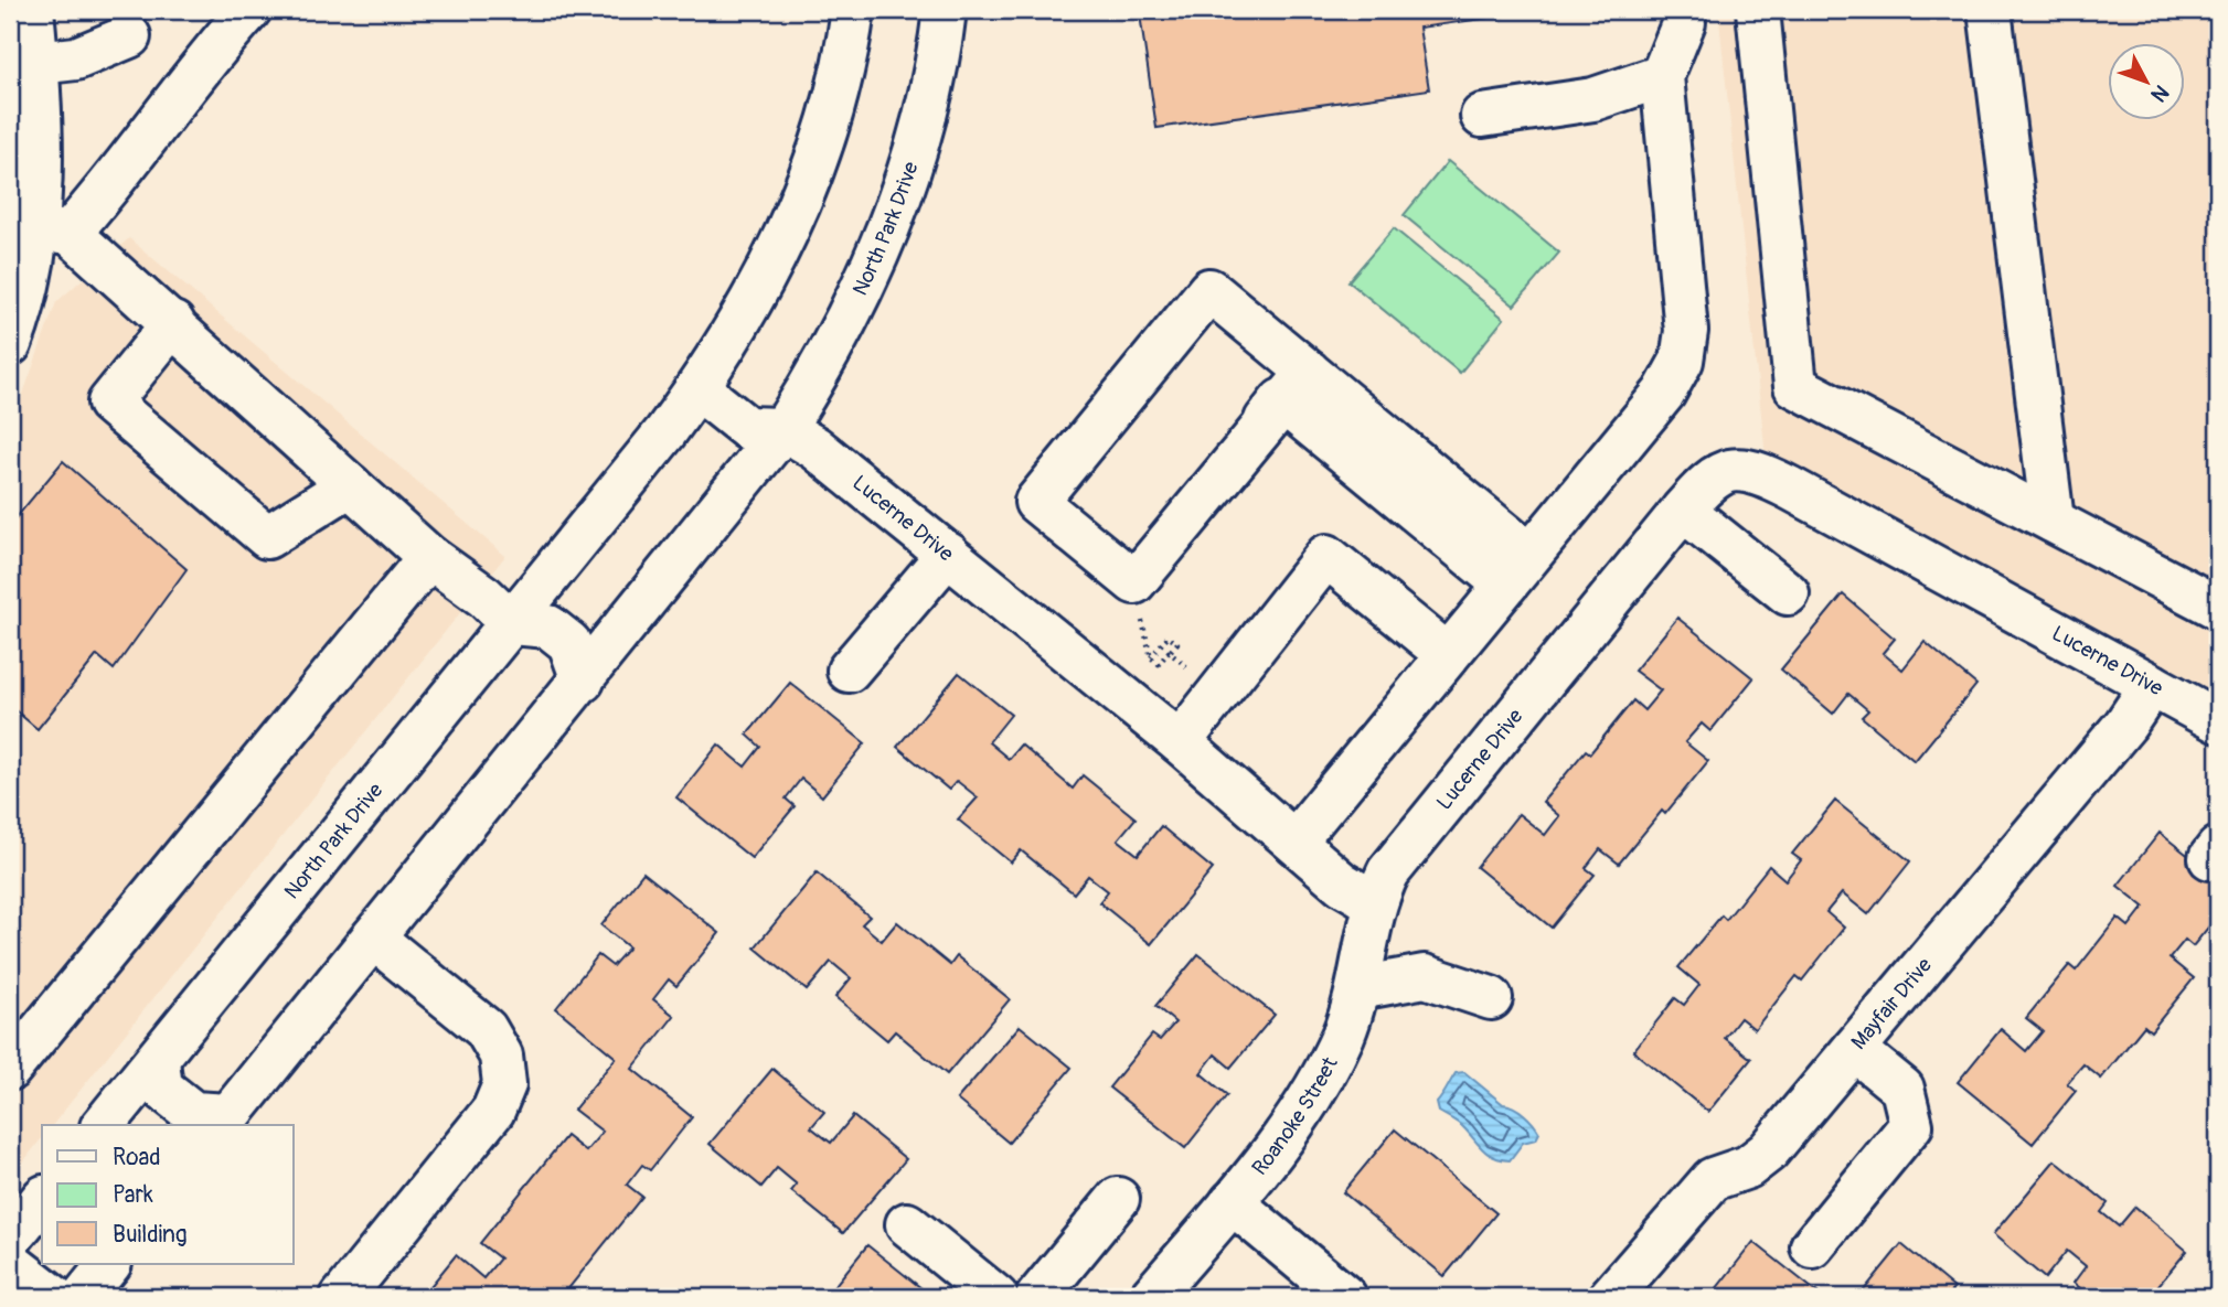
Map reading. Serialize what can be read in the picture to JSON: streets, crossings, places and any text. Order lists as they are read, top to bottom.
{
  "streets": {
    "street": [
      "North Park Drive",
      "Lucerne Drive",
      "Mayfair Drive",
      "Roanoke Street"
    ]
  },
  "crossings": [
    ["North Park Drive", "Lucerne Drive"],
    ["Lucerne Drive", "Mayfair Drive"],
    ["Lucerne Drive", "Roanoke Street"]
  ],
  "legend": ["Road", "Park", "Building"],
  "north": "bottom right"
}
